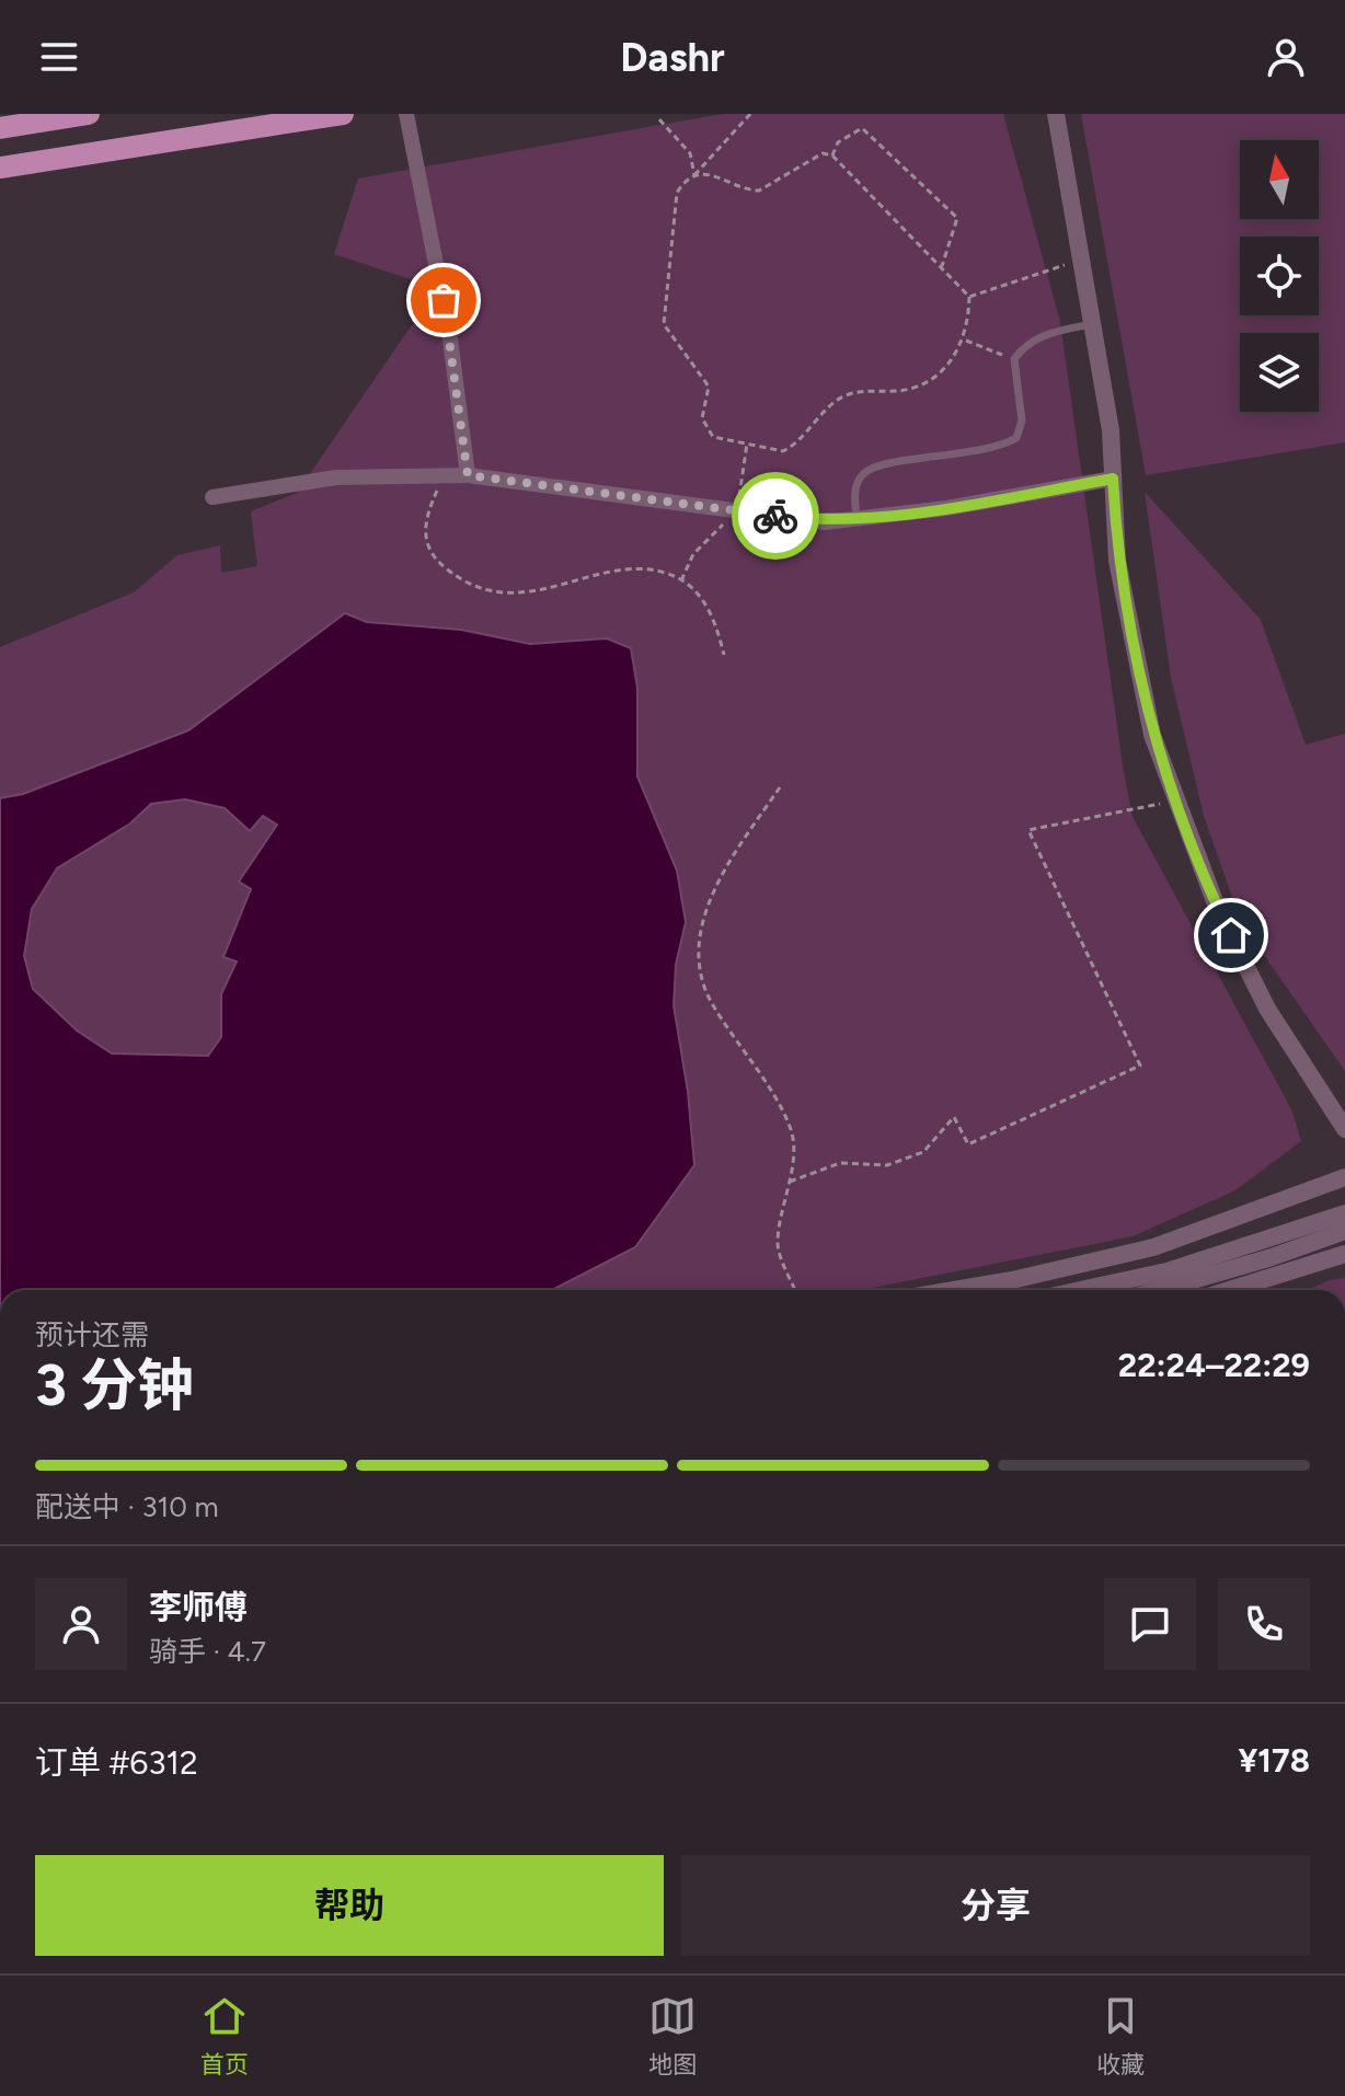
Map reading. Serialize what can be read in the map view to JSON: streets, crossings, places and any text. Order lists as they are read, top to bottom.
{
  "north": "top",
  "page": {
    "header": "Dashr",
    "heading": ["3 分钟", "预计还需", "22:24–22:29"],
    "panel": [
      "李师傅",
      "骑手 · 4.7",
      "订单 #6312",
      "¥178"
    ],
    "bar": "配送中 · 310 m",
    "buttons": ["帮助", "分享"],
    "tabs": ["首页", "地图", "收藏"]
  }
}
